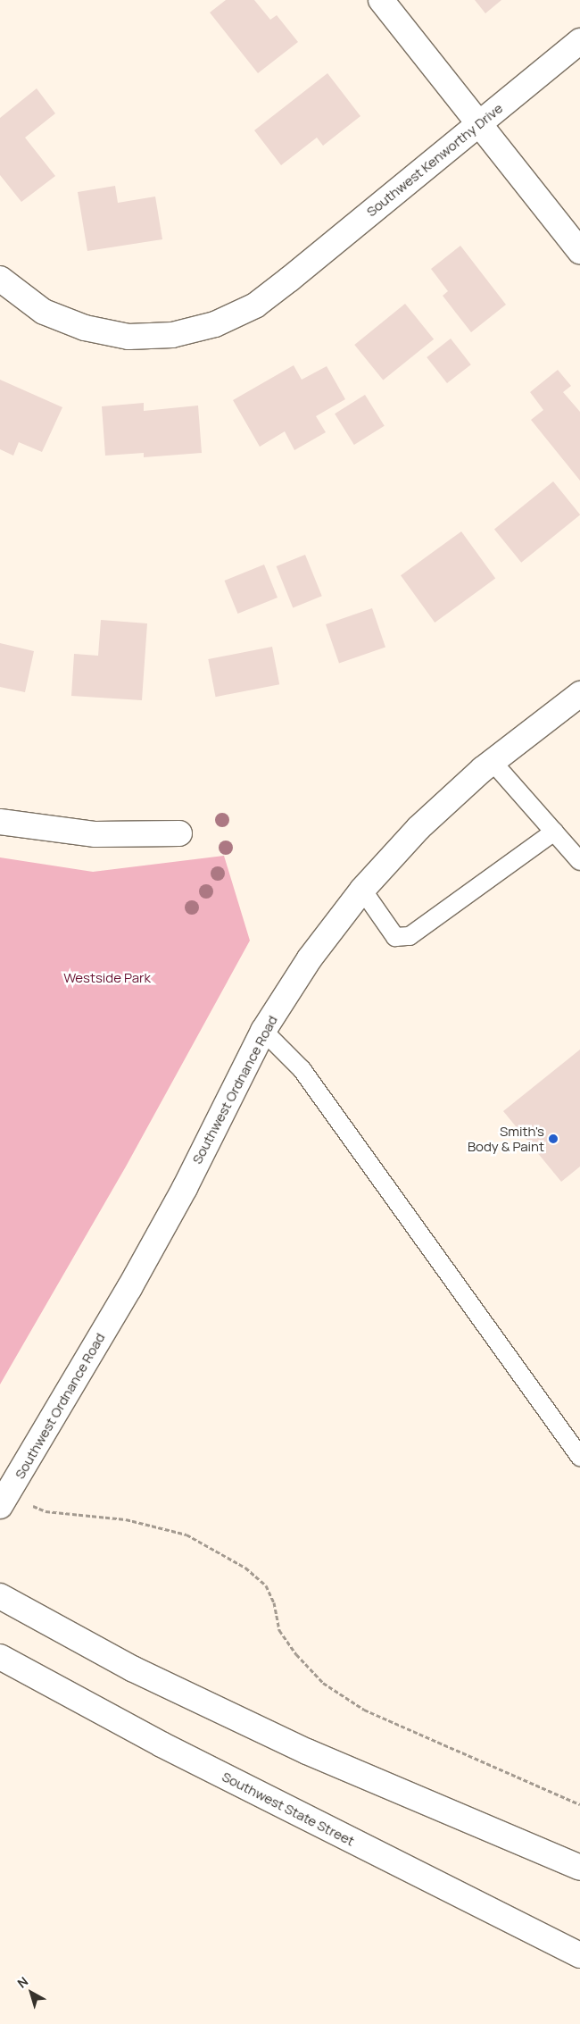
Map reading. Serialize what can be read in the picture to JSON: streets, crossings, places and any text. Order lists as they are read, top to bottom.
{
  "streets": {
    "street": ["Southwest Kenworthy Drive", "Southwest Ordnance Road", "Southwest State Street"]
  },
  "parks": ["Westside Park"],
  "places": ["Smith's Body & Paint"],
  "north": "top left"
}
